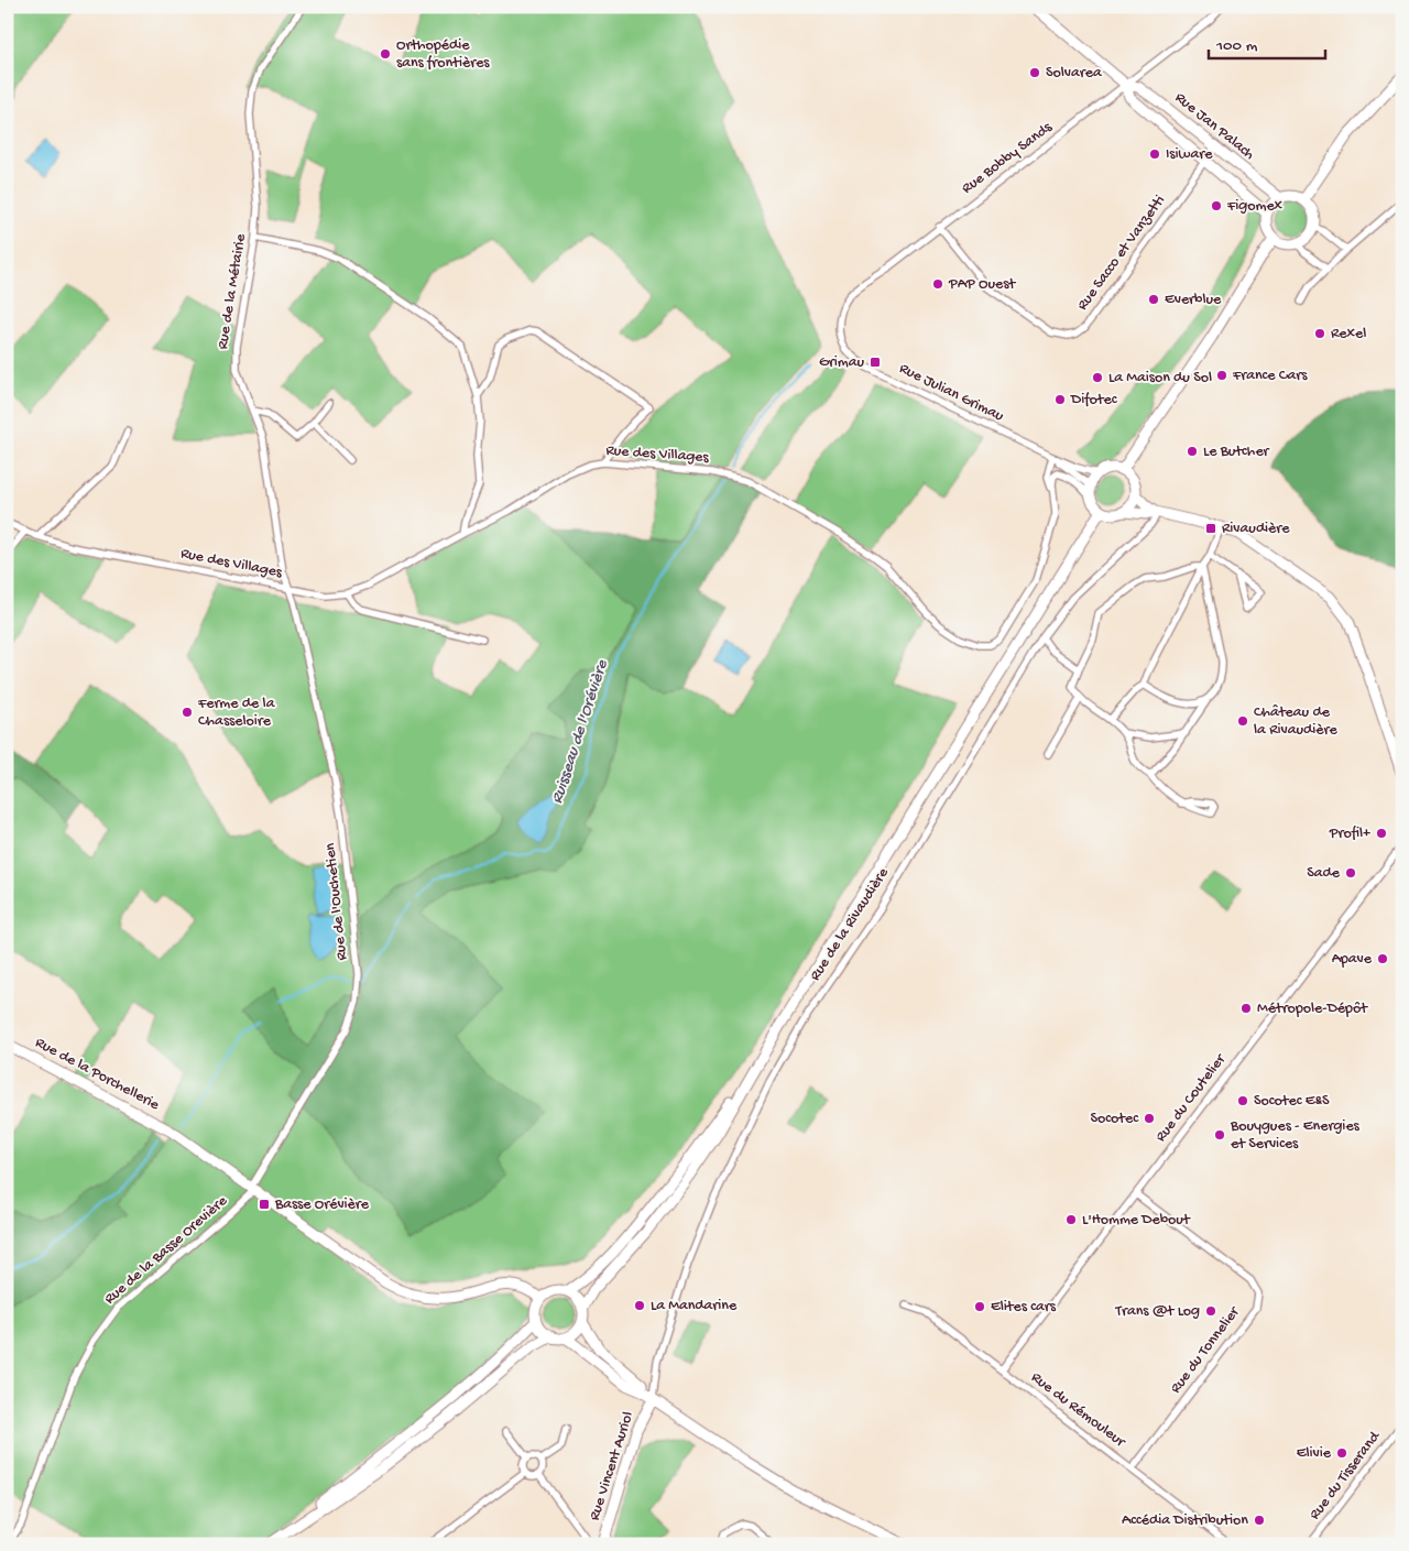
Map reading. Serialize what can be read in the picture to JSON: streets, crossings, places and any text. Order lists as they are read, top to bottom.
{
  "streets": {
    "main road": ["Rue Jan Palach", "Rue de la Porchellerie", "Rue Vincent Auriol"],
    "street": [
      "Rue Bobby Sands",
      "Rue Sacco et Vanzetti",
      "Rue de la Métairie",
      "Rue Julian Grimau",
      "Rue des Villages",
      "Rue de l'Ouchetien",
      "Rue de la Rivaudière",
      "Rue du Coutelier",
      "Rue de la Basse Orevière",
      "Rue du Tonnelier",
      "Rue du Rémouleur",
      "Rue du Tisserand"
    ]
  },
  "crossings": [
    ["Rue Jan Palach", "Rue Bobby Sands"],
    ["Rue Jan Palach", "Rue Sacco et Vanzetti"],
    ["Rue Bobby Sands", "Rue Sacco et Vanzetti"],
    ["Rue Bobby Sands", "Rue Julian Grimau"],
    ["Rue de la Métairie", "Rue des Villages"],
    ["Rue de la Métairie", "Rue de l'Ouchetien"],
    ["Rue des Villages", "Rue de l'Ouchetien"],
    ["Rue de l'Ouchetien", "Rue de la Porchellerie"],
    ["Rue de l'Ouchetien", "Rue de la Basse Orevière"],
    ["Rue de la Rivaudière", "Rue Vincent Auriol"],
    ["Rue de la Porchellerie", "Rue de la Basse Orevière"],
    ["Rue du Coutelier", "Rue du Tonnelier"],
    ["Rue du Coutelier", "Rue du Rémouleur"],
    ["Rue du Tonnelier", "Rue du Rémouleur"]
  ],
  "water": ["Ruisseau de l'Orévière"],
  "places": {
    "other": [
      "Orthopédie sans frontières",
      "Solvarea",
      "Isiware",
      "Figomex",
      "PAP Ouest",
      "Everblue",
      "Rexel",
      "France Cars",
      "La Maison du Sol",
      "Difotec",
      "Le Butcher",
      "Ferme de la Chasseloire",
      "Château de la Rivaudière",
      "Profil+",
      "Sade",
      "Apave",
      "Métropole-Dépôt",
      "Socotec E&S",
      "Socotec",
      "Bouygues - Energies et Services",
      "L'Homme Debout",
      "La Mandarine",
      "Elites cars",
      "Trans @t Log",
      "Elivie",
      "Accédia Distribution"
    ],
    "transit": ["Grimau", "Rivaudière", "Basse Orévière"]
  },
  "scale_bar": "100 m"
}
